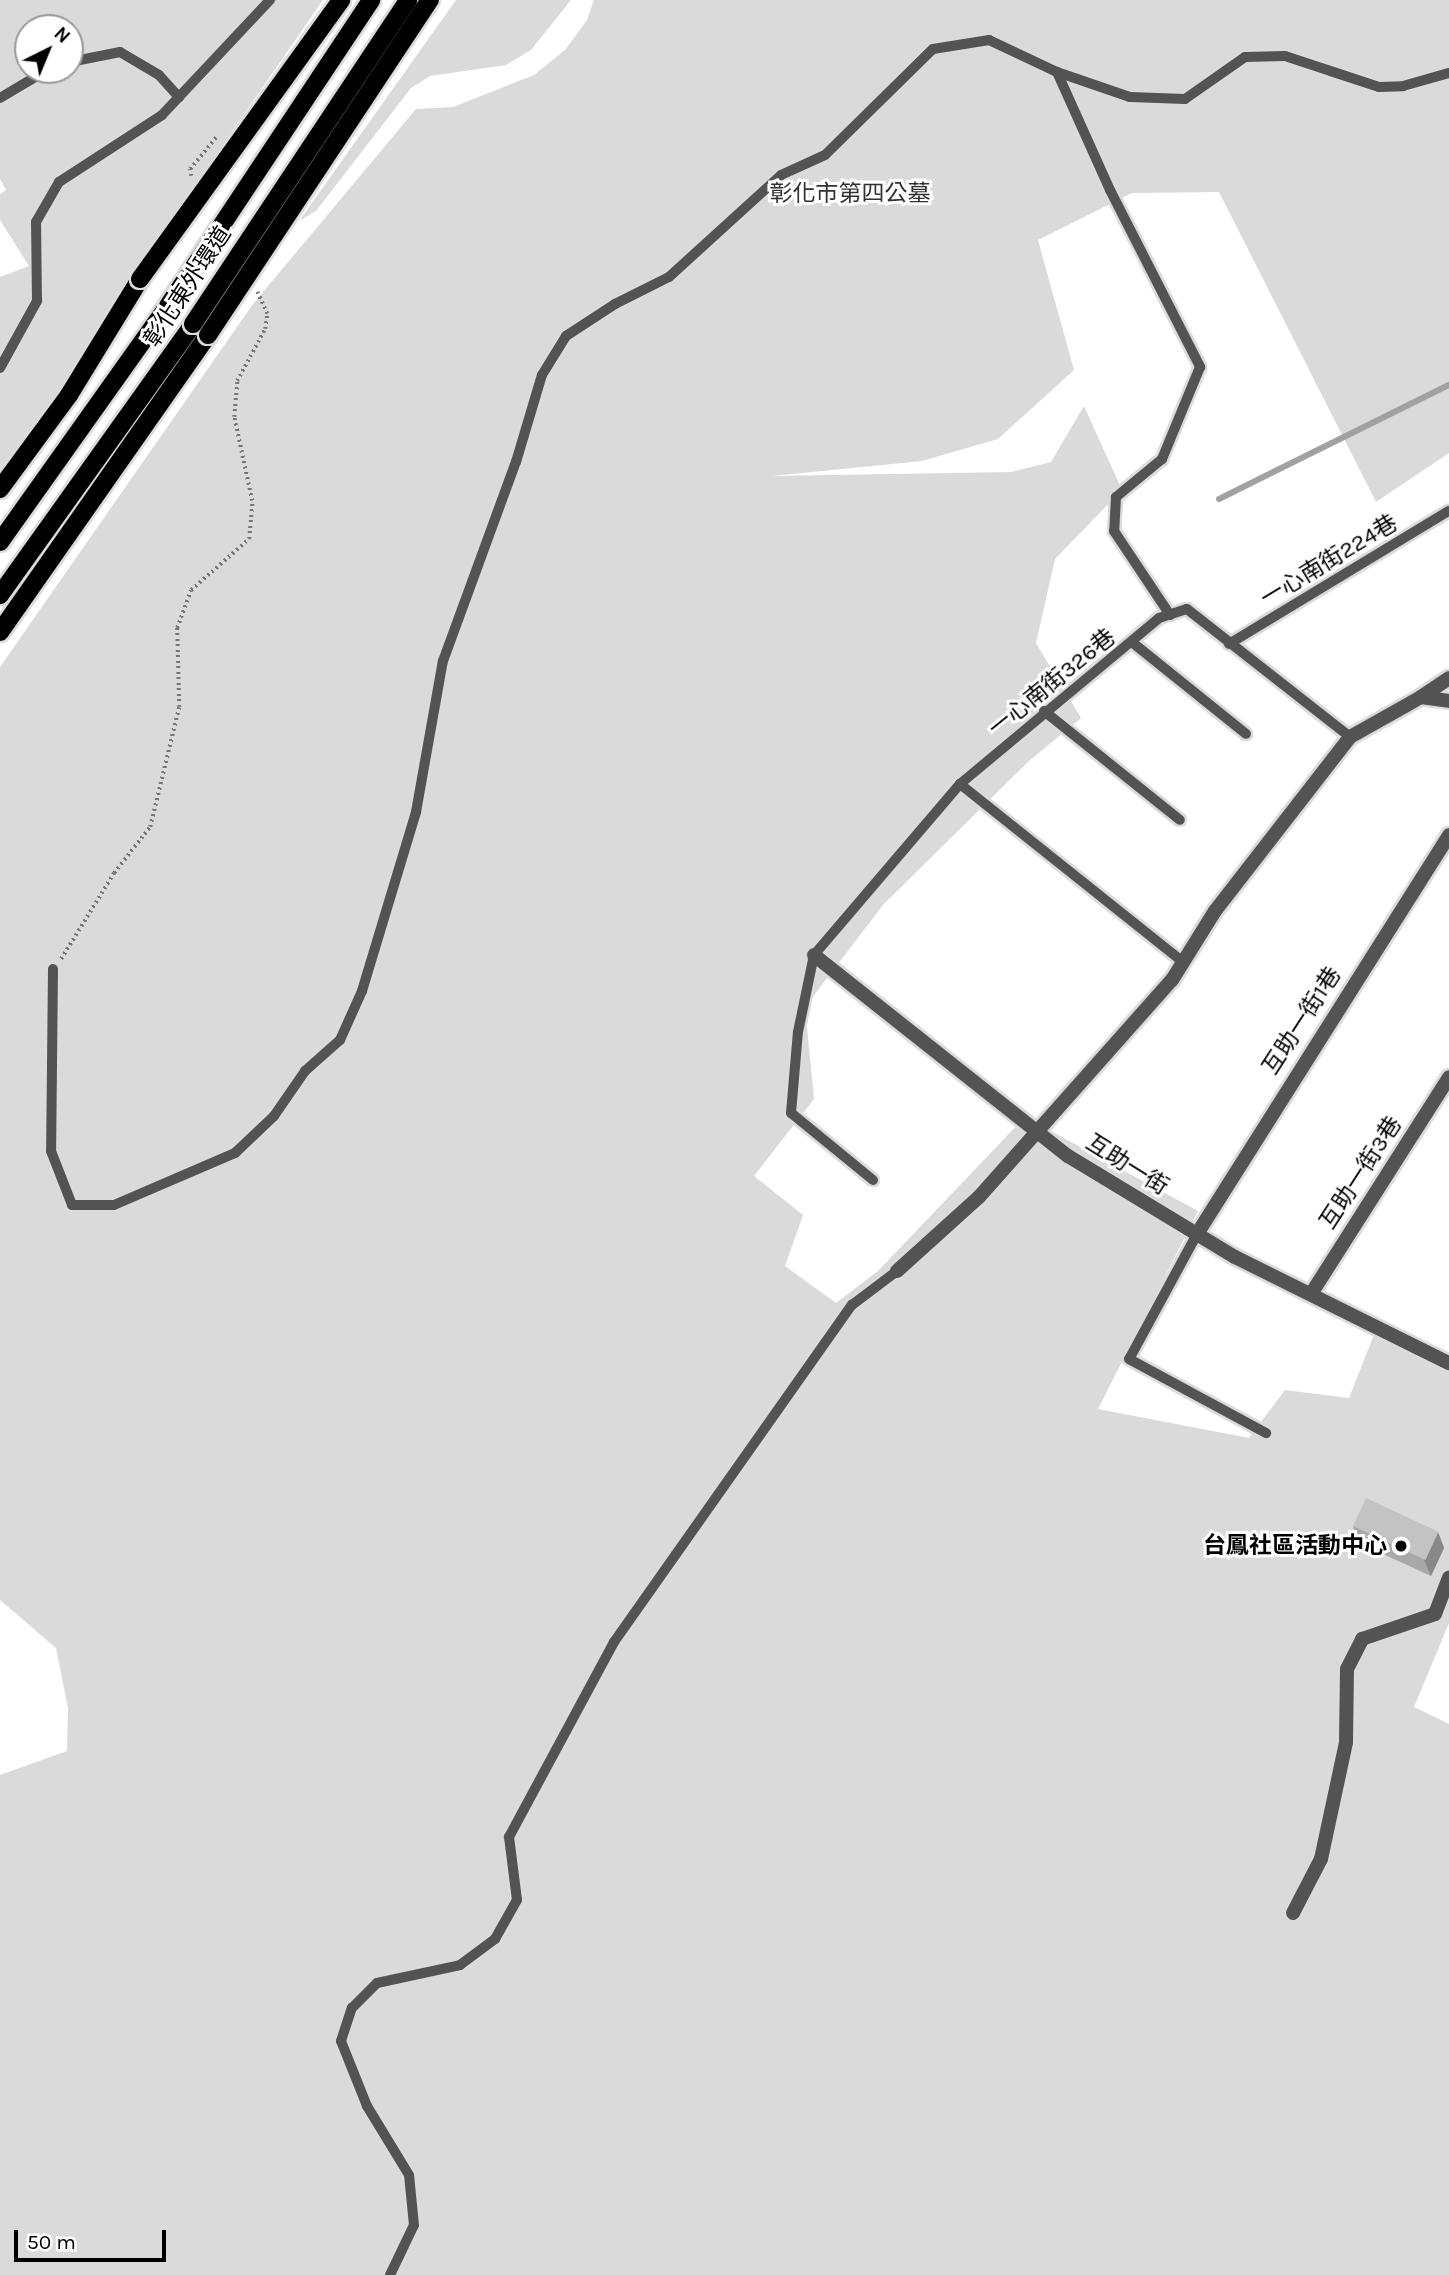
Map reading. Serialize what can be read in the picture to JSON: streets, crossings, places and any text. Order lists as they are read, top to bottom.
{
  "streets": {
    "main road": ["彰化東外環道"],
    "street": ["互助一街1巷", "互助一街", "互助一街3巷"],
    "lane": ["一心南街224巷", "一心南街326巷"]
  },
  "crossings": [
    ["一心南街326巷", "互助一街"],
    ["互助一街1巷", "互助一街"],
    ["互助一街", "互助一街3巷"]
  ],
  "parks": ["彰化市第四公墓"],
  "places": ["台鳳社區活動中心"],
  "scale_bar": "50 m",
  "north": "top right"
}
